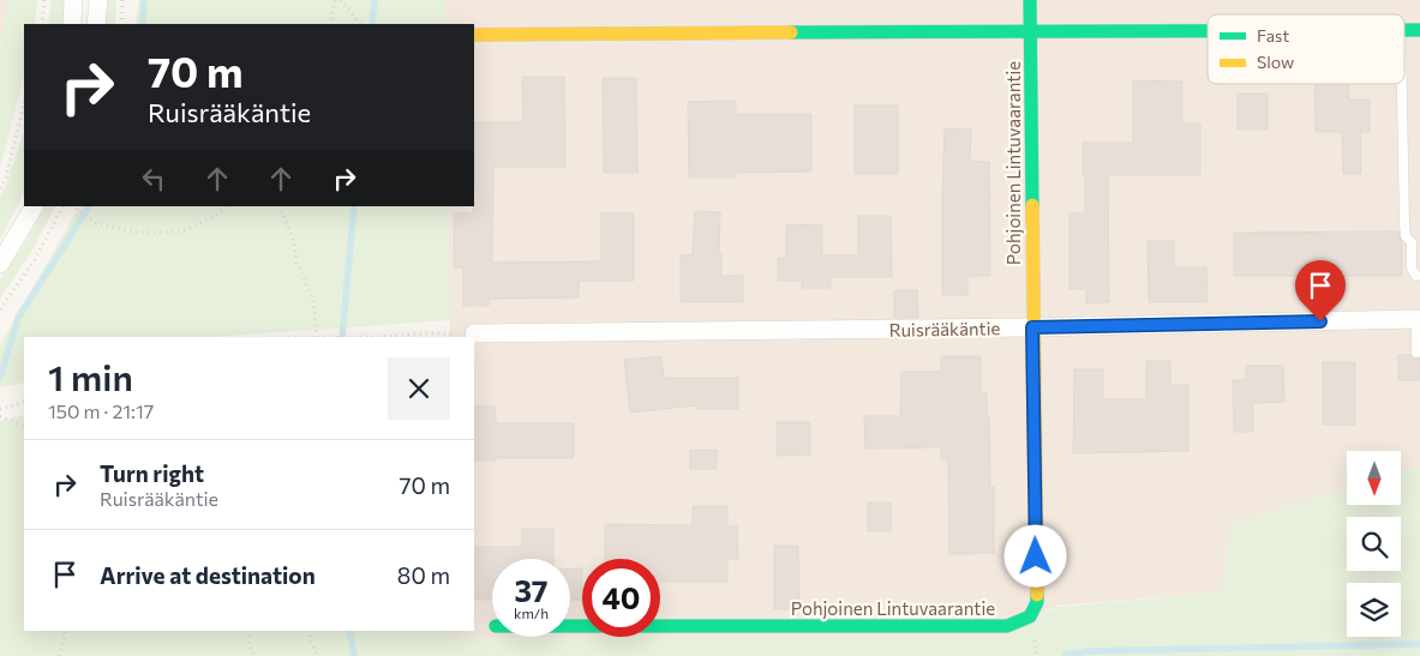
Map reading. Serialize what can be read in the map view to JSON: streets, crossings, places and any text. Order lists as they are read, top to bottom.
{
  "streets": {
    "street": ["Pohjoinen Lintuvaarantie", "Ruisrääkäntie"]
  },
  "crossings": [
    ["Pohjoinen Lintuvaarantie", "Ruisrääkäntie"]
  ],
  "legend": ["Fast", "Slow"],
  "north": "bottom",
  "page": {
    "turn": ["70 m", "Ruisrääkäntie"],
    "heading": ["1 min", "150 m · 21:17"],
    "list": [
      {
        "name": "Turn right",
        "note": "Ruisrääkäntie",
        "value": "70 m"
      },
      {
        "name": "Arrive at destination",
        "value": "80 m"
      }
    ],
    "speed": "37 km/h",
    "limit": "40"
  }
}
